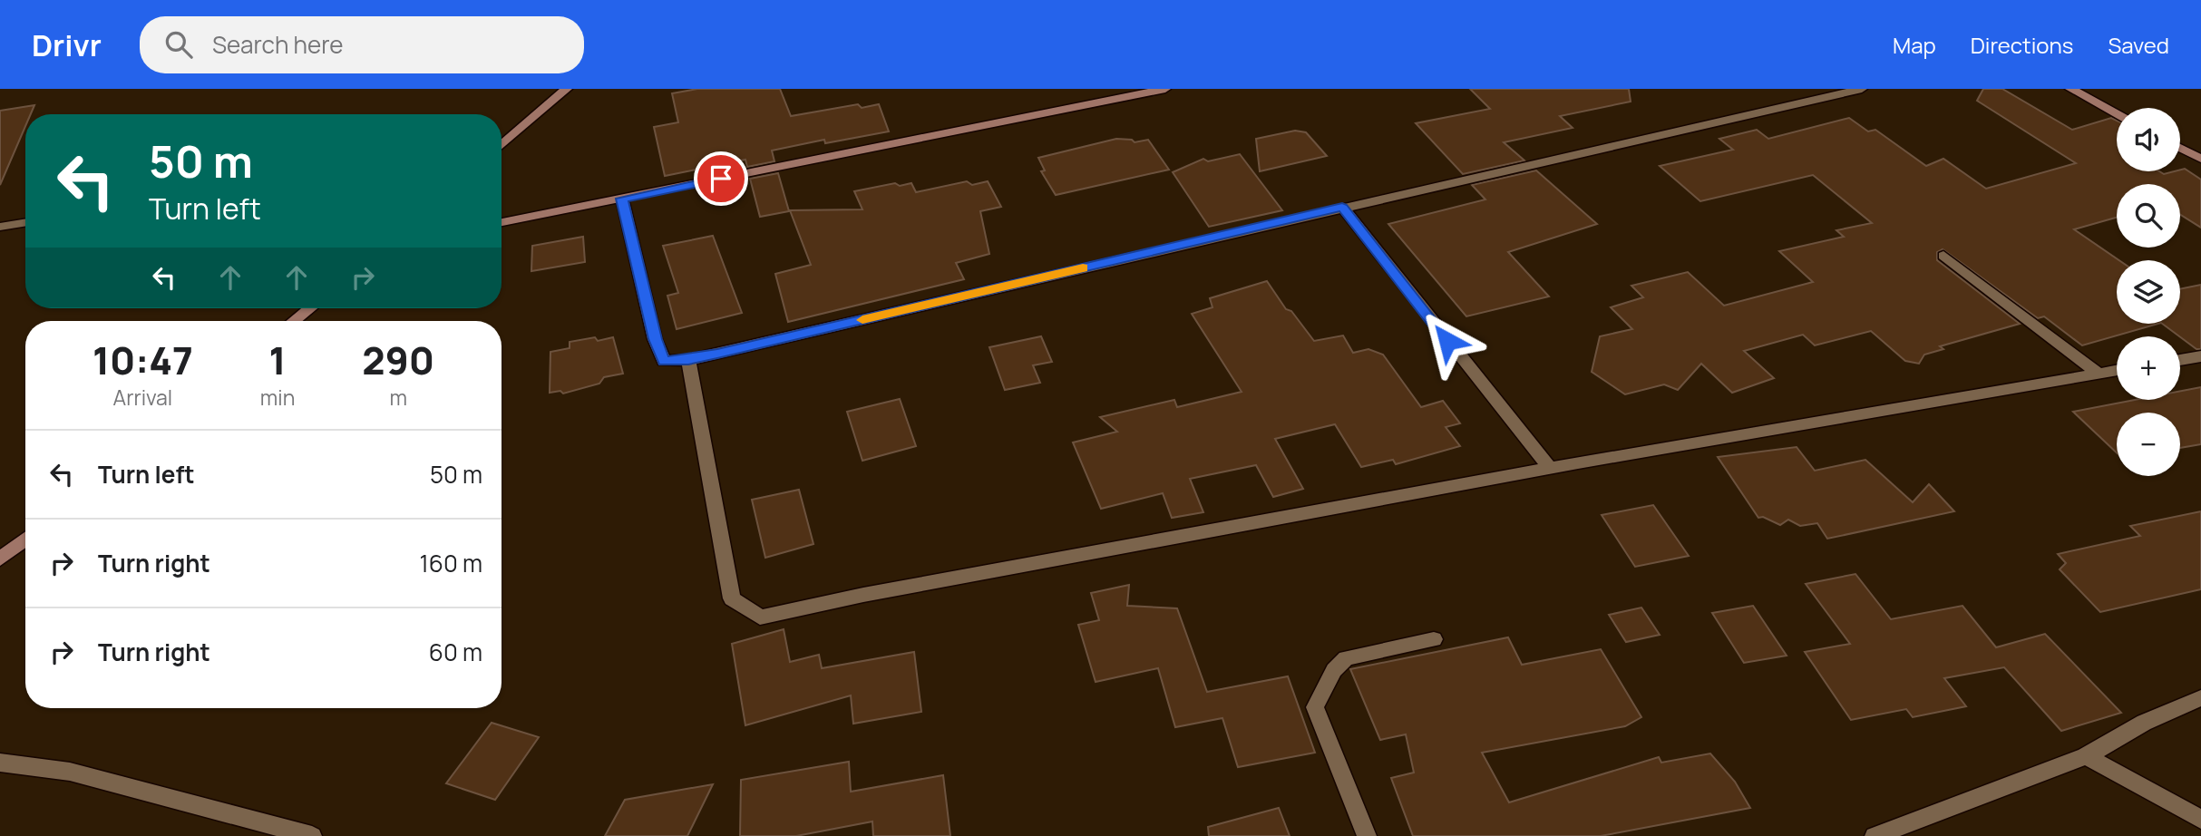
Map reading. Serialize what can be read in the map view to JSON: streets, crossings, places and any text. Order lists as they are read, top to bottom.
{
  "page": {
    "header": "Drivr",
    "search": "Search here",
    "nav": ["Map", "Directions", "Saved"],
    "map_buttons": ["+", "−"],
    "turn": ["50 m", "Turn left"],
    "eta": [
      "10:47",
      "Arrival",
      "1",
      "min",
      "290",
      "m"
    ],
    "list": [
      {
        "name": "Turn left",
        "value": "50 m"
      },
      {
        "name": "Turn right",
        "value": "160 m"
      },
      {
        "name": "Turn right",
        "value": "60 m"
      }
    ]
  }
}
